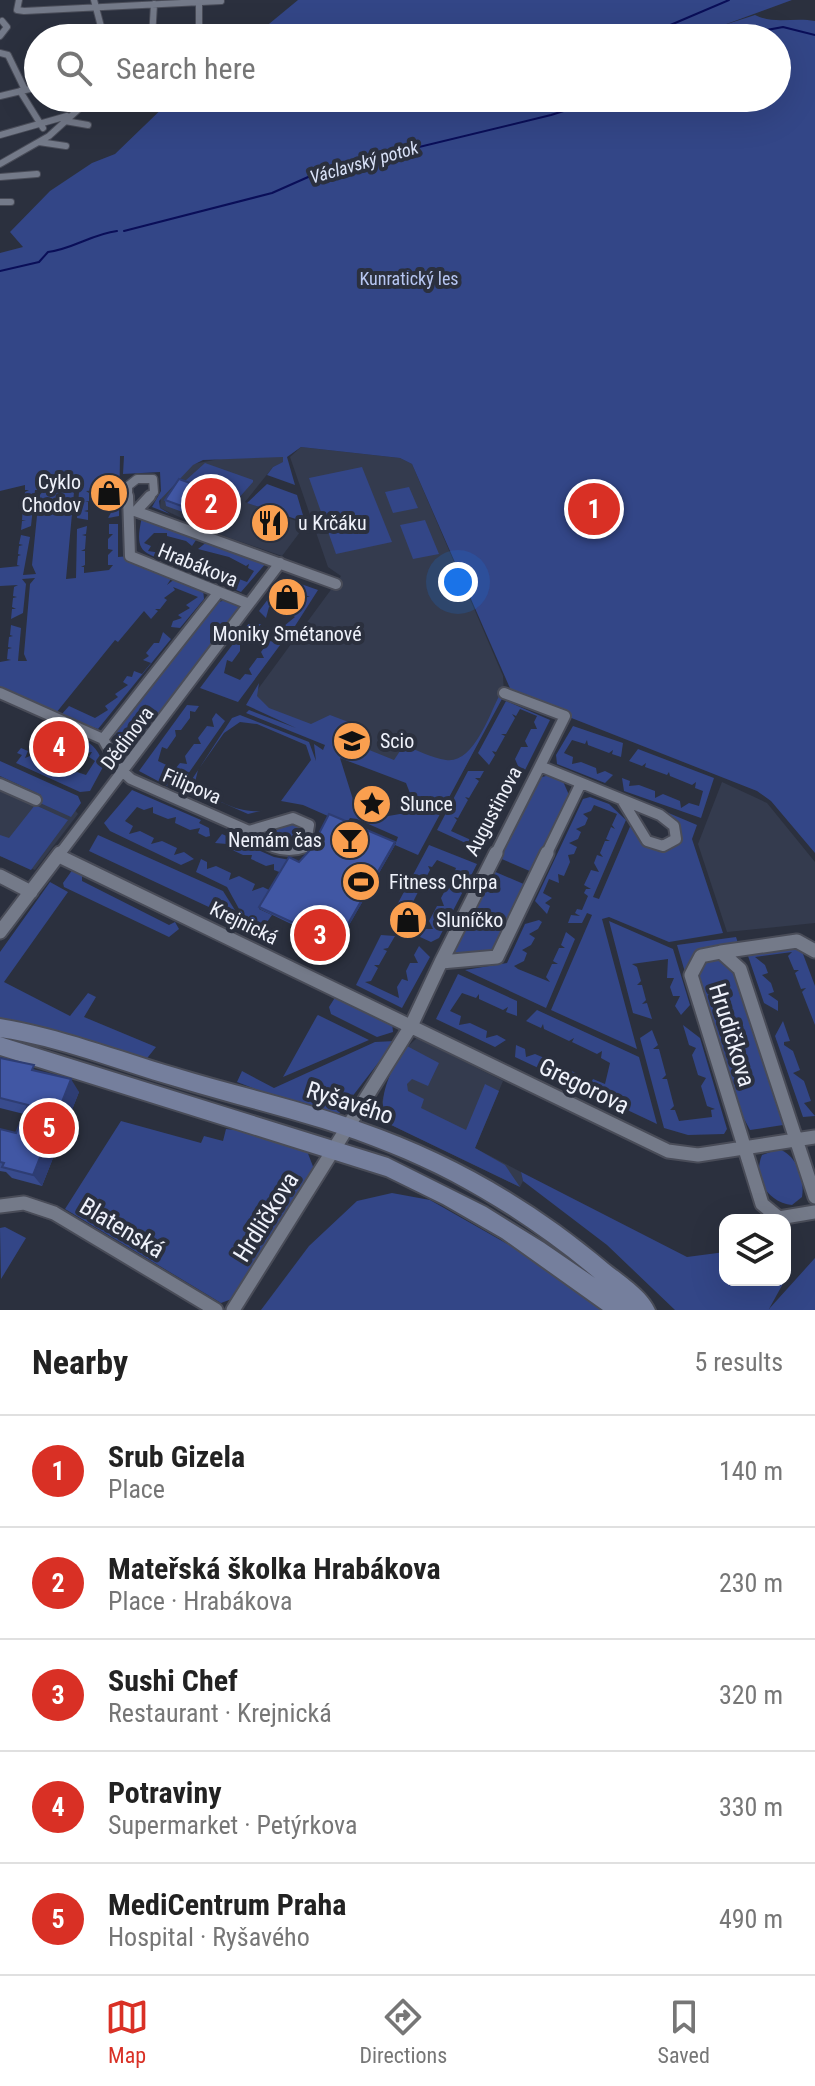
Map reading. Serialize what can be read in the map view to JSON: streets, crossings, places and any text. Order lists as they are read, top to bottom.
{
  "streets": {
    "main road": ["Ryšavého"],
    "street": [
      "Hrabákova",
      "Dědinova",
      "Filipova",
      "Augustinova",
      "Krejnická",
      "Hrudičkova",
      "Gregorova",
      "Hrdličkova",
      "Blatenská"
    ]
  },
  "crossings": [
    ["Hrabákova", "Dědinova"],
    ["Dědinova", "Filipova"],
    ["Dědinova", "Krejnická"],
    ["Augustinova", "Krejnická"],
    ["Augustinova", "Gregorova"],
    ["Augustinova", "Ryšavého"],
    ["Augustinova", "Hrdličkova"],
    ["Krejnická", "Gregorova"],
    ["Hrudičkova", "Gregorova"]
  ],
  "water": ["Václavský potok"],
  "parks": ["Kunratický les"],
  "places": {
    "shop": ["Cyklo Chodov", "Moniky Smétanové", "Sluníčko"],
    "restaurant": ["u Krčáku"],
    "school or university": ["Scio"],
    "place": ["Slunce"],
    "bar": ["Nemám čas"],
    "sports": ["Fitness Chrpa"]
  },
  "page": {
    "search": "Search here",
    "pins": [
      "2",
      "1",
      "4",
      "3",
      "5"
    ],
    "heading": ["Nearby", "5 results"],
    "list": [
      {
        "mark": "1",
        "name": "Srub Gizela",
        "note": "Place",
        "value": "140 m"
      },
      {
        "mark": "2",
        "name": "Mateřská školka Hrabákova",
        "note": "Place · Hrabákova",
        "value": "230 m"
      },
      {
        "mark": "3",
        "name": "Sushi Chef",
        "note": "Restaurant · Krejnická",
        "value": "320 m"
      },
      {
        "mark": "4",
        "name": "Potraviny",
        "note": "Supermarket · Petýrkova",
        "value": "330 m"
      },
      {
        "mark": "5",
        "name": "MediCentrum Praha",
        "note": "Hospital · Ryšavého",
        "value": "490 m"
      }
    ],
    "nav": ["Map", "Directions", "Saved"]
  }
}
